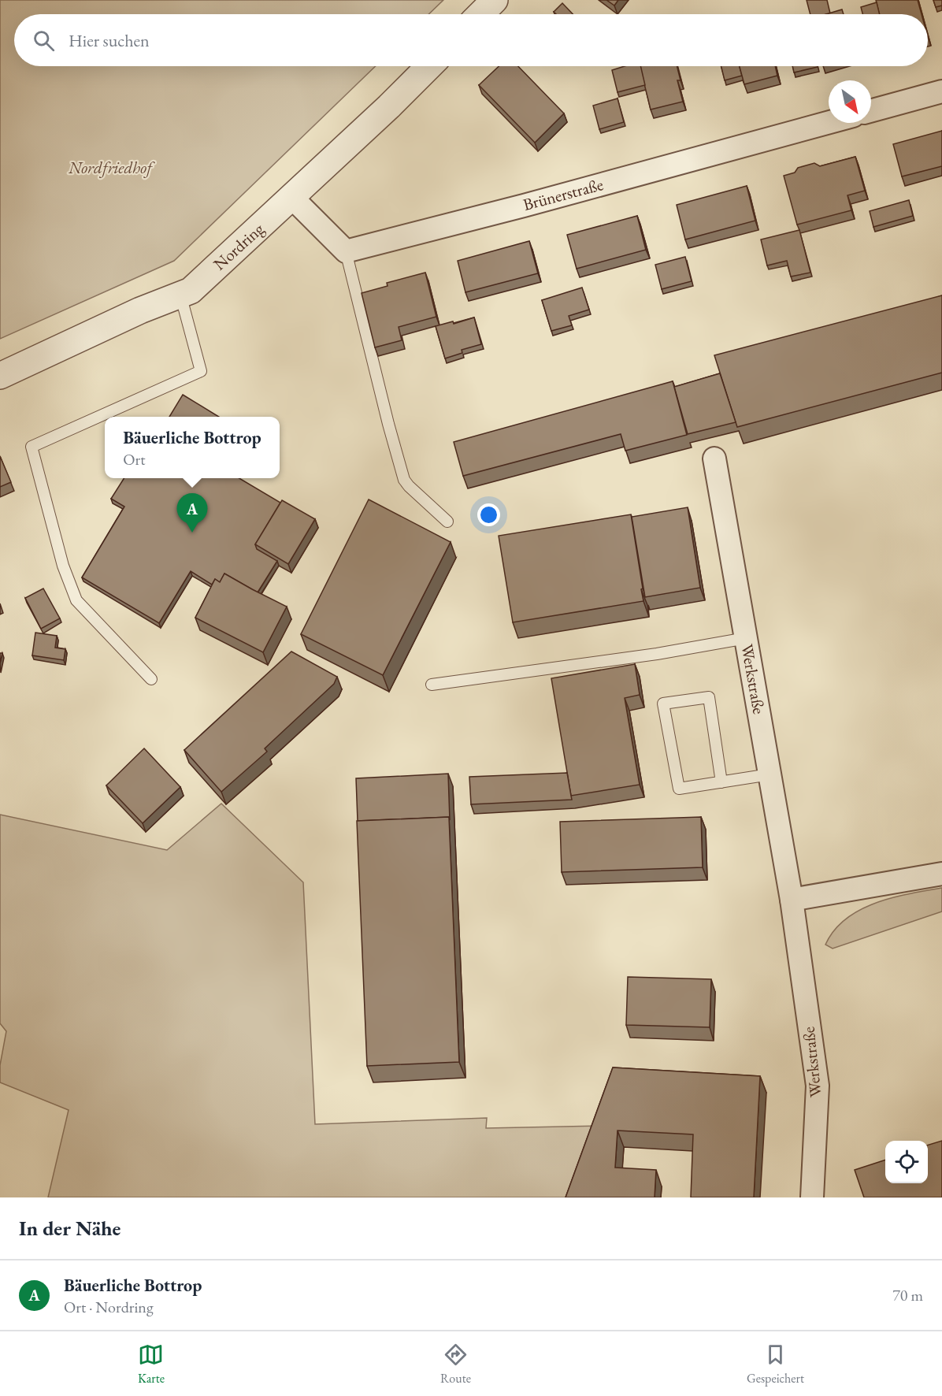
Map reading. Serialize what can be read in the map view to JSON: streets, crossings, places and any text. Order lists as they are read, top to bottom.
{
  "streets": {
    "street": ["Brünerstraße", "Nordring", "Werkstraße"]
  },
  "parks": ["Nordfriedhof"],
  "north": "bottom right",
  "page": {
    "search": "Hier suchen",
    "popup": ["Bäuerliche Bottrop", "Ort"],
    "pins": "A",
    "heading": "In der Nähe",
    "list": [
      {
        "mark": "A",
        "name": "Bäuerliche Bottrop",
        "note": "Ort · Nordring",
        "value": "70 m"
      }
    ],
    "nav": ["Karte", "Route", "Gespeichert"]
  }
}
